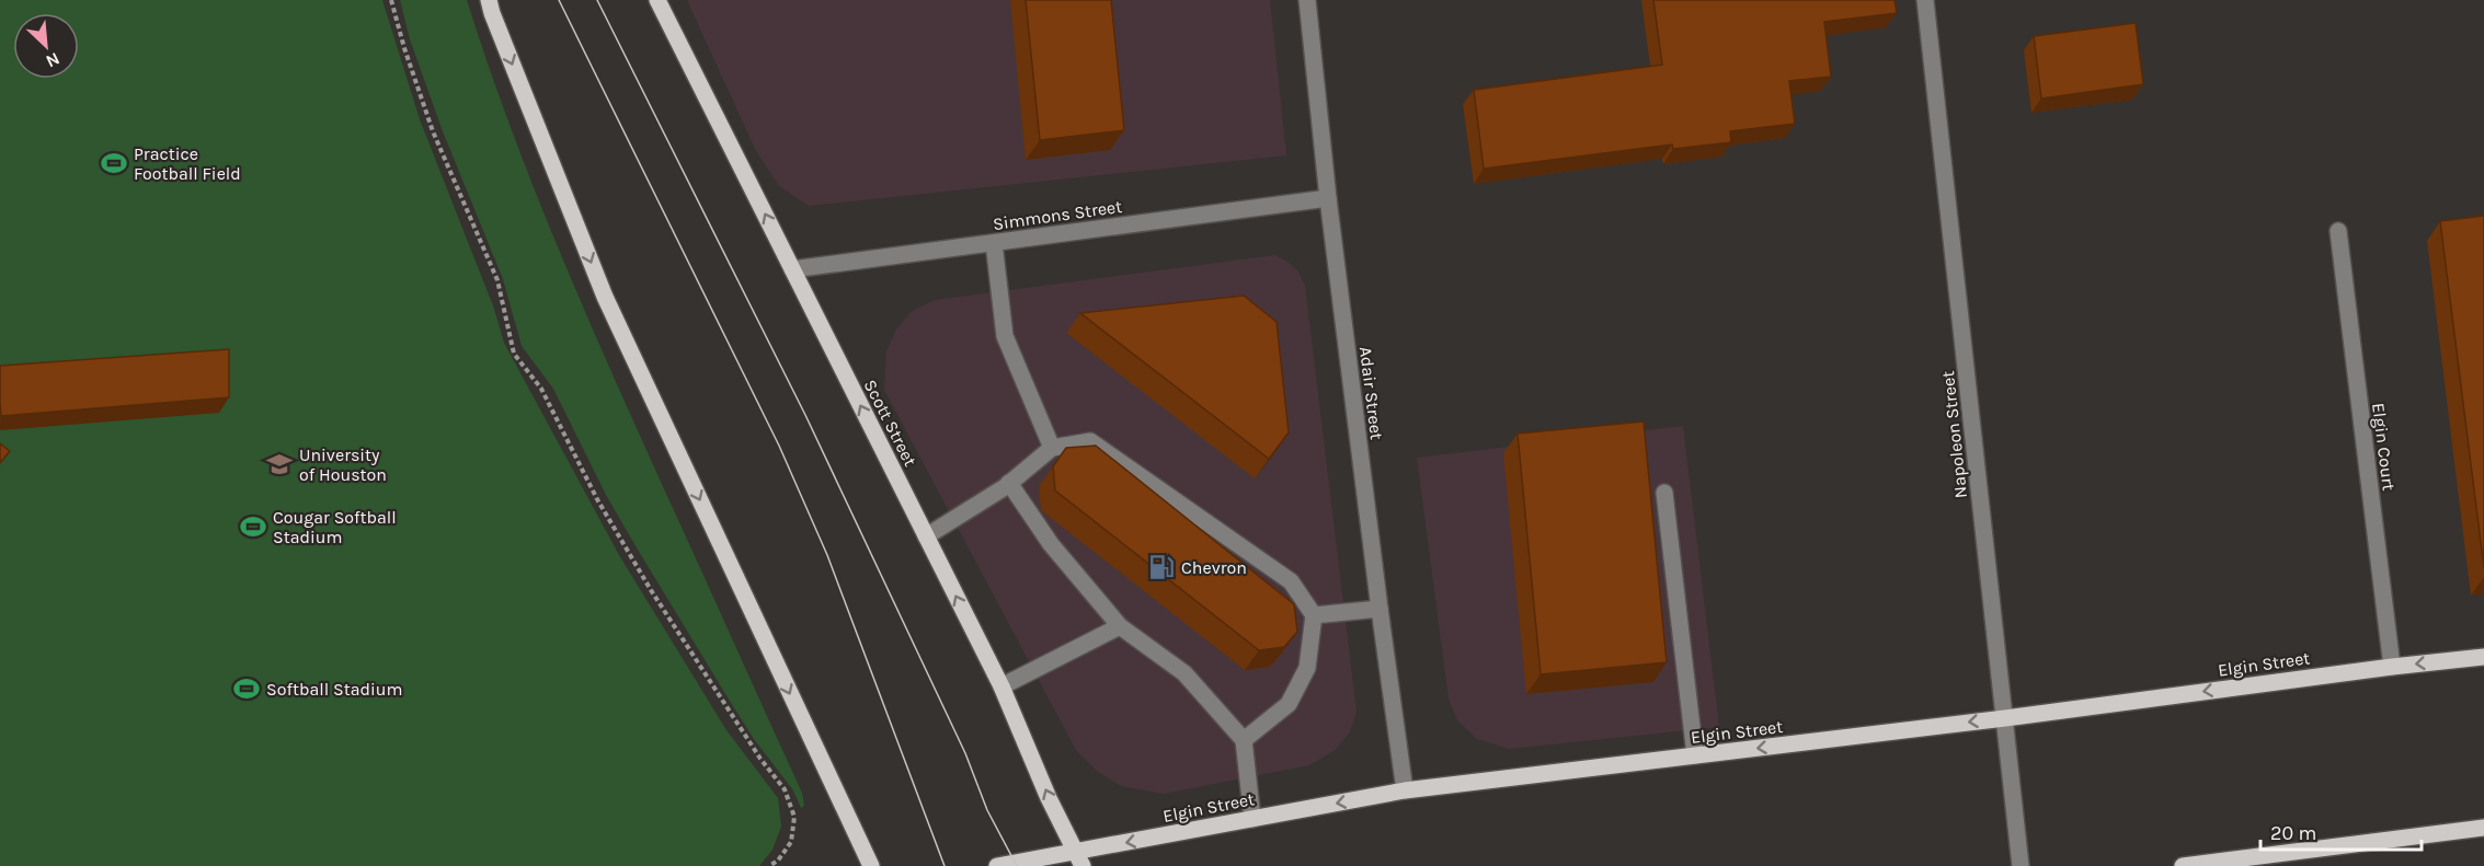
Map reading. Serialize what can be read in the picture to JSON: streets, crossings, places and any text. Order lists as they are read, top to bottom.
{
  "streets": {
    "main road": ["Scott Street", "Elgin Street"],
    "street": [
      "Simmons Street",
      "Adair Street",
      "Napoleon Street",
      "Elgin Court"
    ]
  },
  "crossings": [
    ["Simmons Street", "Adair Street"],
    ["Simmons Street", "Scott Street"],
    ["Adair Street", "Elgin Street"],
    ["Scott Street", "Elgin Street"],
    ["Napoleon Street", "Elgin Street"],
    ["Elgin Court", "Elgin Street"]
  ],
  "one_way": ["Scott Street", "Elgin Street"],
  "places": {
    "sports": ["Practice Football Field", "Cougar Softball Stadium", "Softball Stadium"],
    "school or university": ["University of Houston"],
    "fuel station": ["Chevron"]
  },
  "scale_bar": "20 m",
  "north": "bottom right"
}
